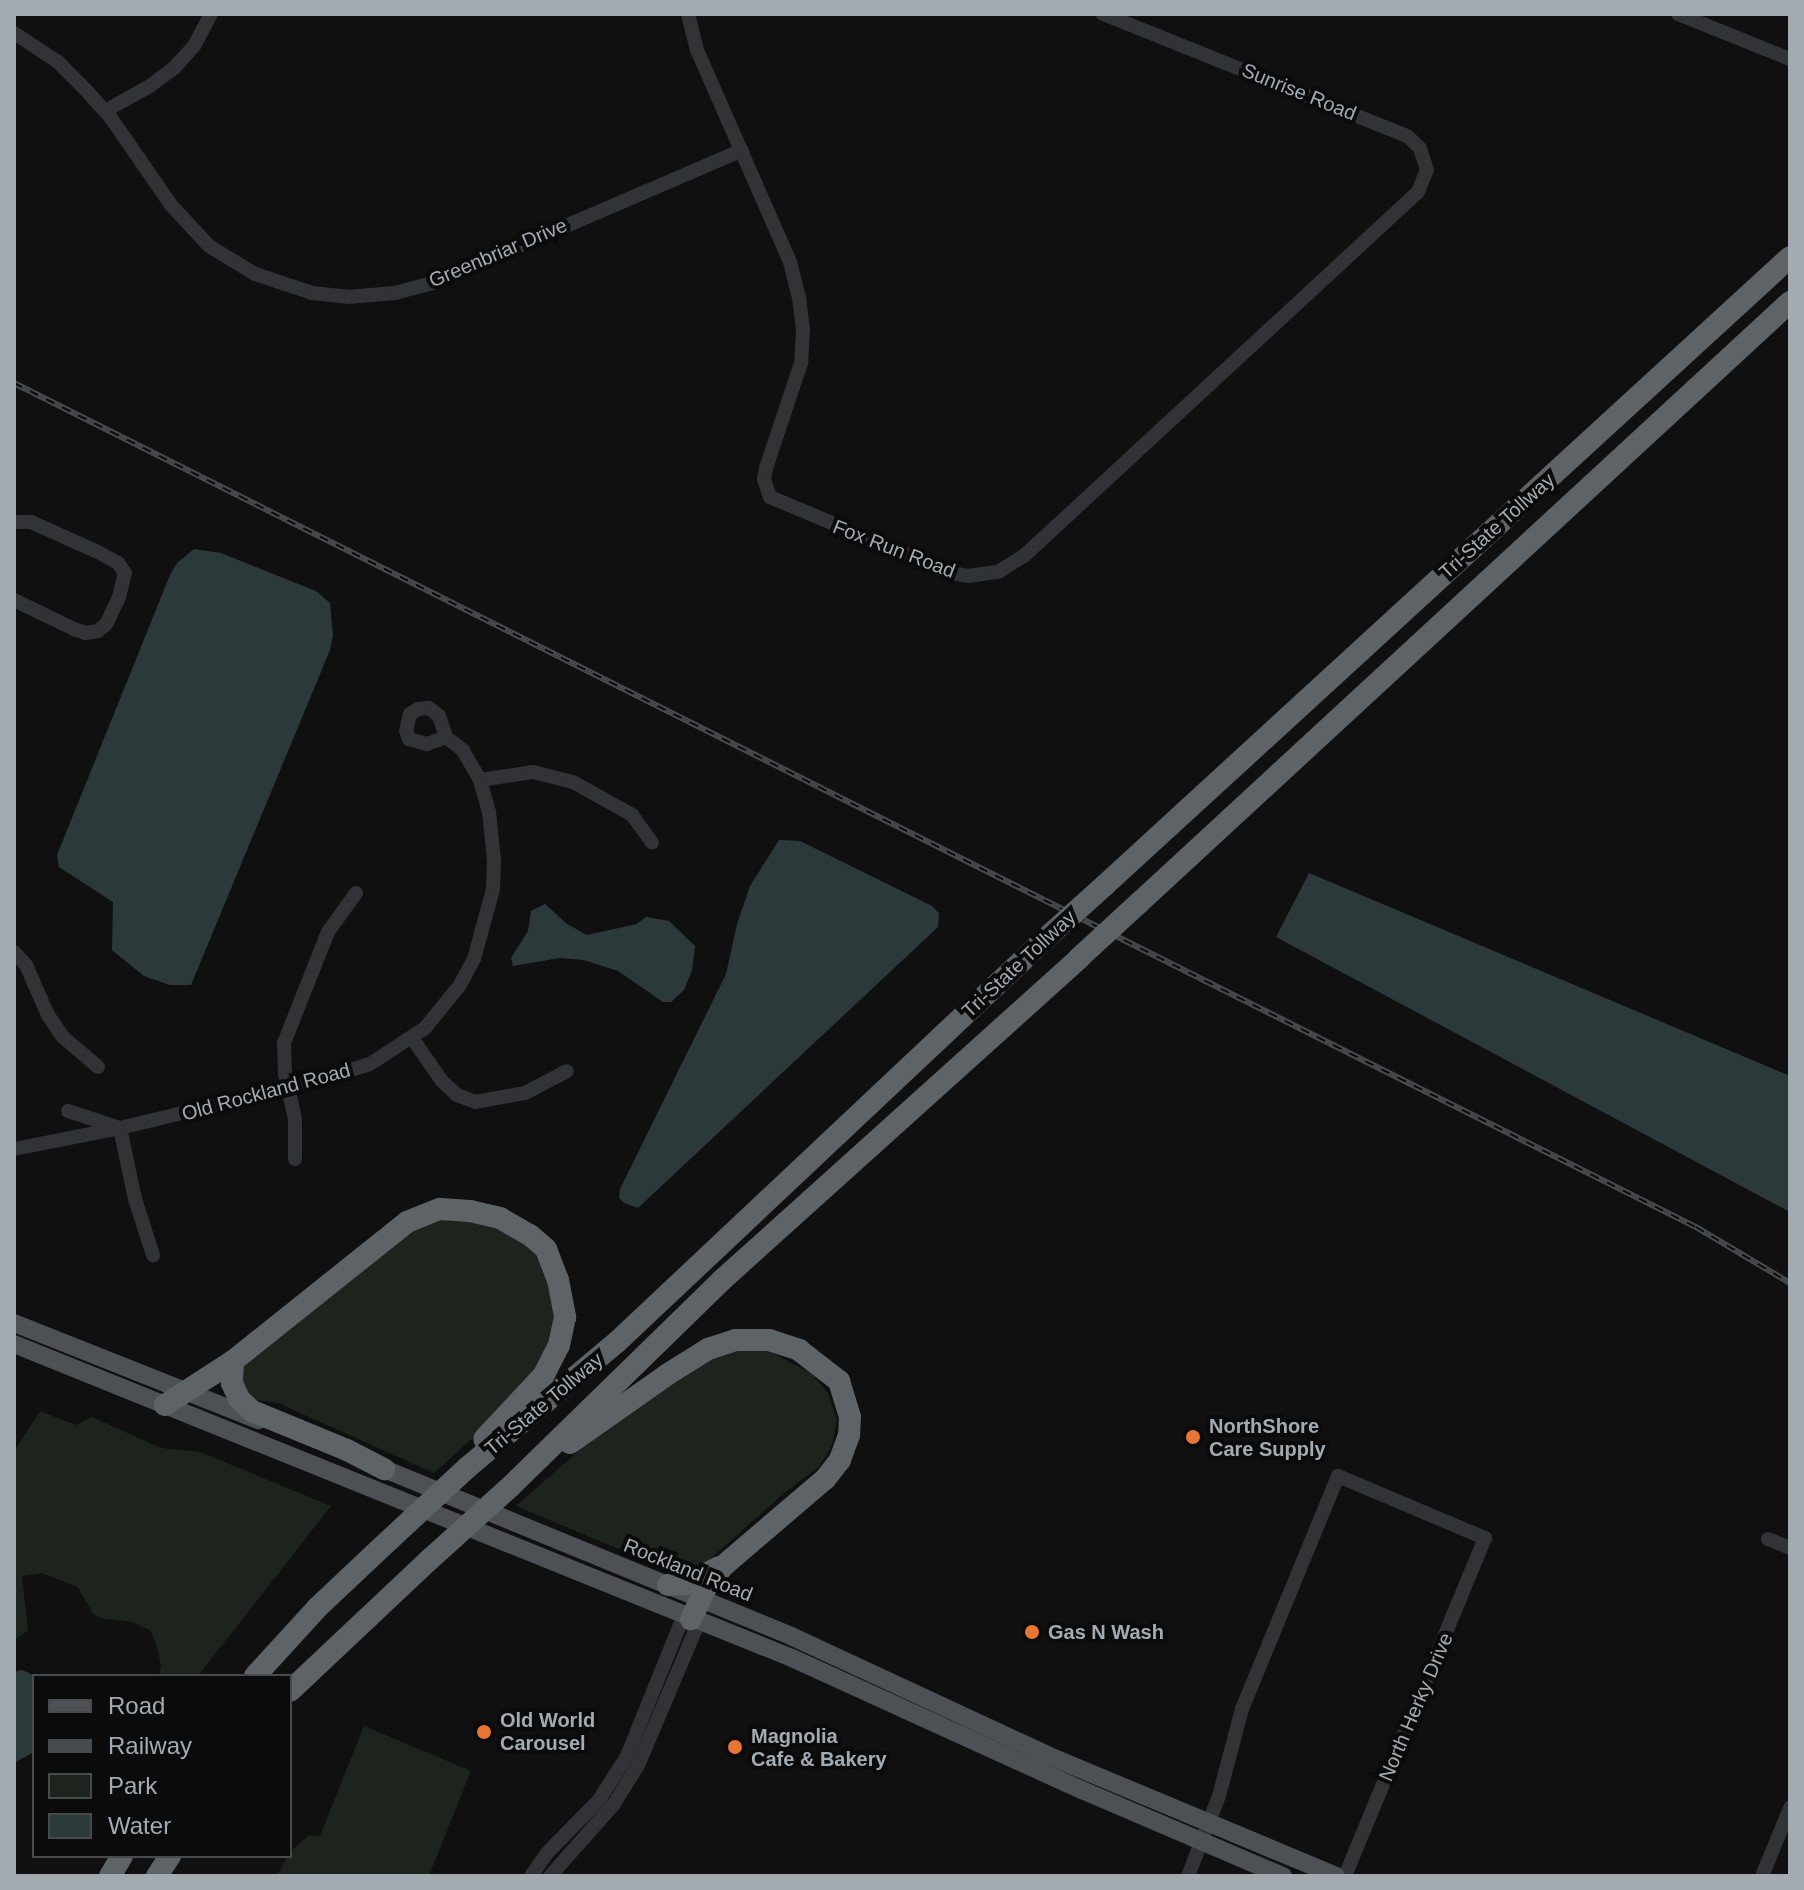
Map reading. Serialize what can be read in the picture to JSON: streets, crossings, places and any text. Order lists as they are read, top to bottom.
{
  "streets": {
    "highway": ["Tri-State Tollway"],
    "main road": ["Rockland Road"],
    "street": [
      "Sunrise Road",
      "Greenbriar Drive",
      "Fox Run Road",
      "Old Rockland Road",
      "North Herky Drive"
    ]
  },
  "crossings": [
    ["Sunrise Road", "Fox Run Road"],
    ["Greenbriar Drive", "Fox Run Road"],
    ["Rockland Road", "North Herky Drive"]
  ],
  "places": [
    "NorthShore Care Supply",
    "Gas N Wash",
    "Old World Carousel",
    "Magnolia Cafe & Bakery"
  ],
  "legend": [
    "Road",
    "Railway",
    "Park",
    "Water"
  ]
}
